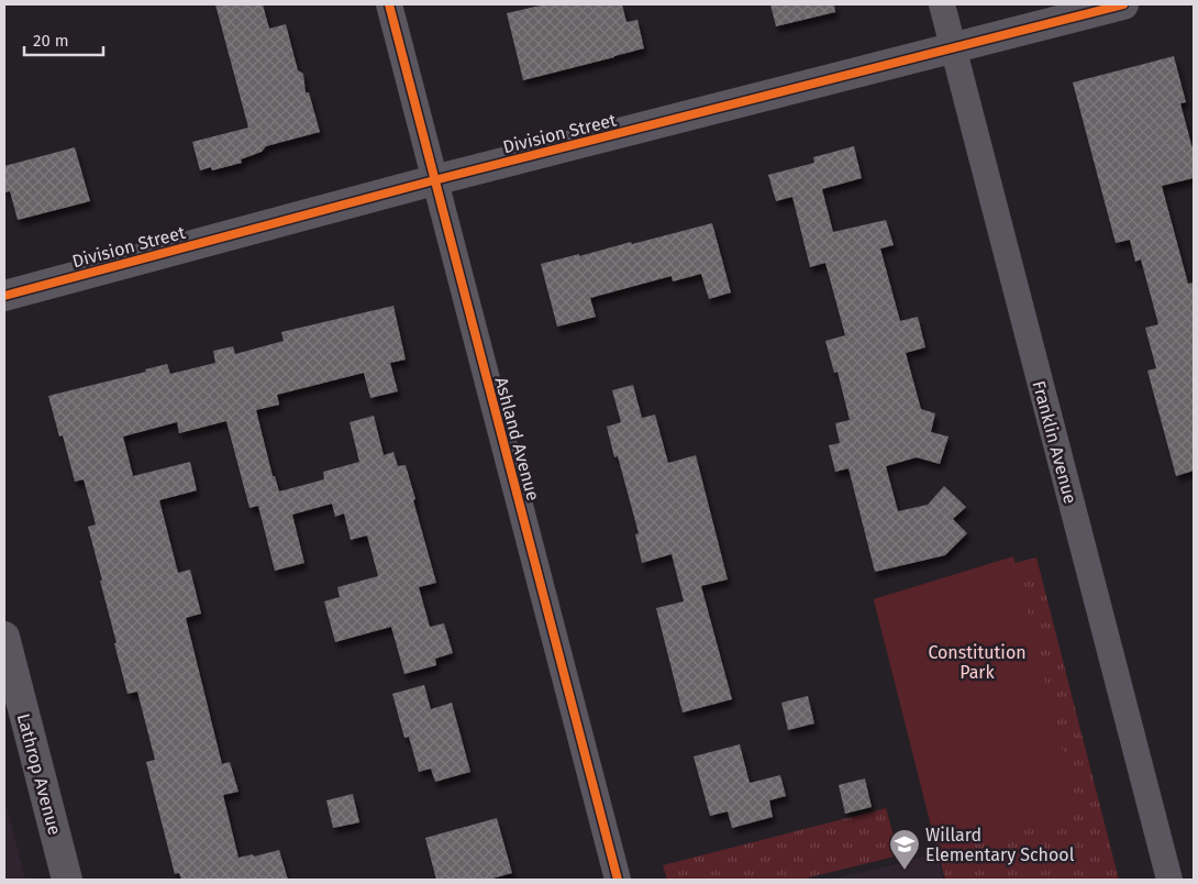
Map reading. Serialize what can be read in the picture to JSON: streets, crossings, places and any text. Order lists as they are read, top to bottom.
{
  "streets": {
    "street": [
      "Division Street",
      "Ashland Avenue",
      "Franklin Avenue",
      "Lathrop Avenue"
    ]
  },
  "crossings": [
    ["Division Street", "Ashland Avenue"],
    ["Division Street", "Franklin Avenue"]
  ],
  "parks": ["Constitution Park"],
  "places": {
    "school or university": ["Willard Elementary School"]
  },
  "scale_bar": "20 m"
}
